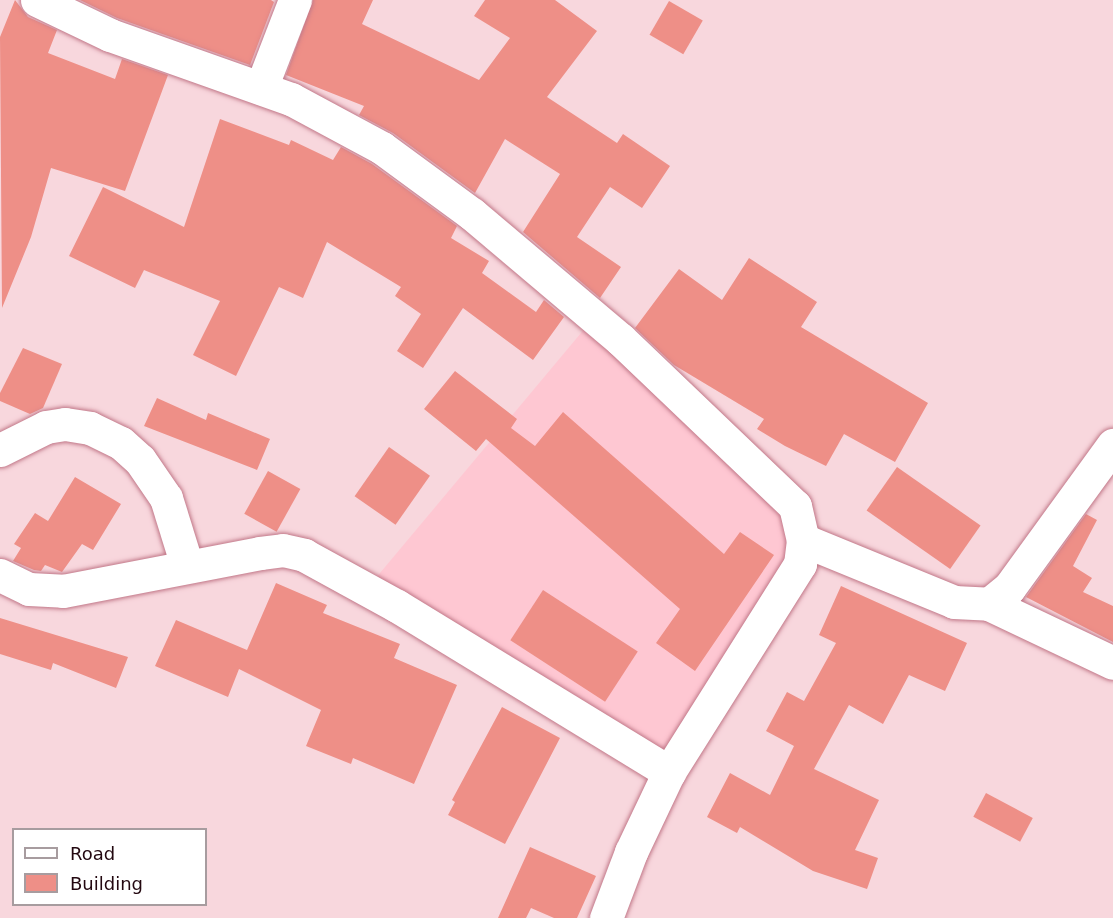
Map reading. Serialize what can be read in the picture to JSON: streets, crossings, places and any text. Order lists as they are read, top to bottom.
{
  "legend": ["Road", "Building"]
}
